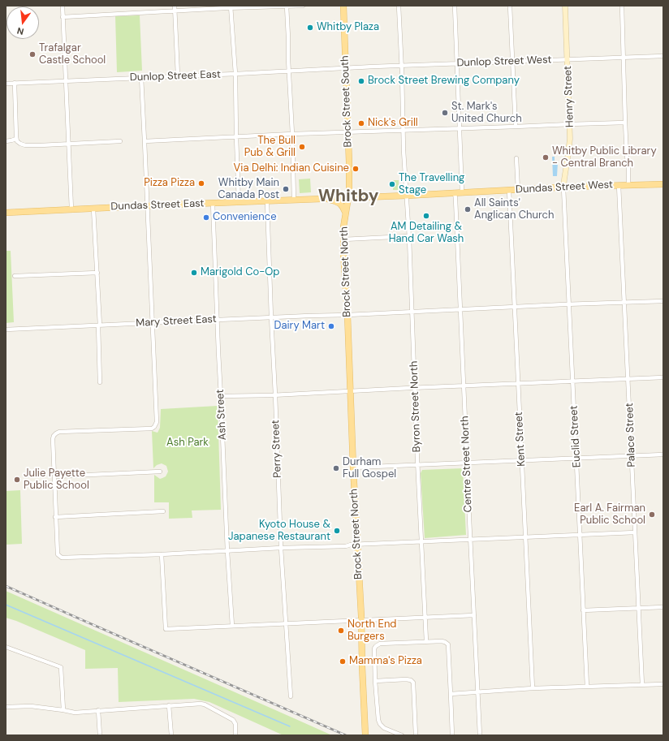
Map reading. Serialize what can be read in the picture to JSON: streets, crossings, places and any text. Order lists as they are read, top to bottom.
{
  "streets": {
    "main road": [
      "Henry Street",
      "Brock Street South",
      "Dundas Street West",
      "Dundas Street East",
      "Brock Street North"
    ],
    "street": [
      "Dunlop Street West",
      "Dunlop Street East",
      "Mary Street East",
      "Byron Street North",
      "Ash Street",
      "Palace Street",
      "Euclid Street",
      "Kent Street",
      "Perry Street",
      "Centre Street North"
    ]
  },
  "crossings": [
    ["Dunlop Street West", "Dunlop Street East"],
    ["Dunlop Street West", "Henry Street"],
    ["Dunlop Street West", "Brock Street South"],
    ["Dunlop Street West", "Byron Street North"],
    ["Dunlop Street East", "Brock Street South"],
    ["Henry Street", "Dundas Street West"],
    ["Henry Street", "Euclid Street"],
    ["Brock Street South", "Dundas Street West"],
    ["Brock Street South", "Dundas Street East"],
    ["Brock Street South", "Brock Street North"],
    ["Dundas Street West", "Dundas Street East"],
    ["Dundas Street West", "Brock Street North"],
    ["Dundas Street West", "Byron Street North"],
    ["Dundas Street West", "Palace Street"],
    ["Dundas Street West", "Euclid Street"],
    ["Dundas Street West", "Kent Street"],
    ["Dundas Street West", "Centre Street North"],
    ["Dundas Street East", "Brock Street North"],
    ["Dundas Street East", "Ash Street"],
    ["Dundas Street East", "Perry Street"],
    ["Brock Street North", "Mary Street East"],
    ["Mary Street East", "Byron Street North"],
    ["Mary Street East", "Ash Street"],
    ["Mary Street East", "Palace Street"],
    ["Mary Street East", "Euclid Street"],
    ["Mary Street East", "Kent Street"],
    ["Mary Street East", "Perry Street"],
    ["Mary Street East", "Centre Street North"]
  ],
  "districts": ["Whitby"],
  "parks": ["Ash Park"],
  "places": [
    "Whitby Plaza",
    "Trafalgar Castle School",
    "Brock Street Brewing Company",
    "St. Mark's United Church",
    "Nick's Grill",
    "The Bull Pub & Grill",
    "Whitby Public Library - Central Branch",
    "Via Delhi: Indian Cuisine",
    "Pizza Pizza",
    "The Travelling Stage",
    "Whitby Main Canada Post",
    "All Saints' Anglican Church",
    "AM Detailing & Hand Car Wash",
    "Convenience",
    "Marigold Co-Op",
    "Dairy Mart",
    "Durham Full Gospel",
    "Julie Payette Public School",
    "Earl A. Fairman Public School",
    "Kyoto House & Japanese Restaurant",
    "North End Burgers",
    "Mamma's Pizza"
  ],
  "north": "bottom"
}
